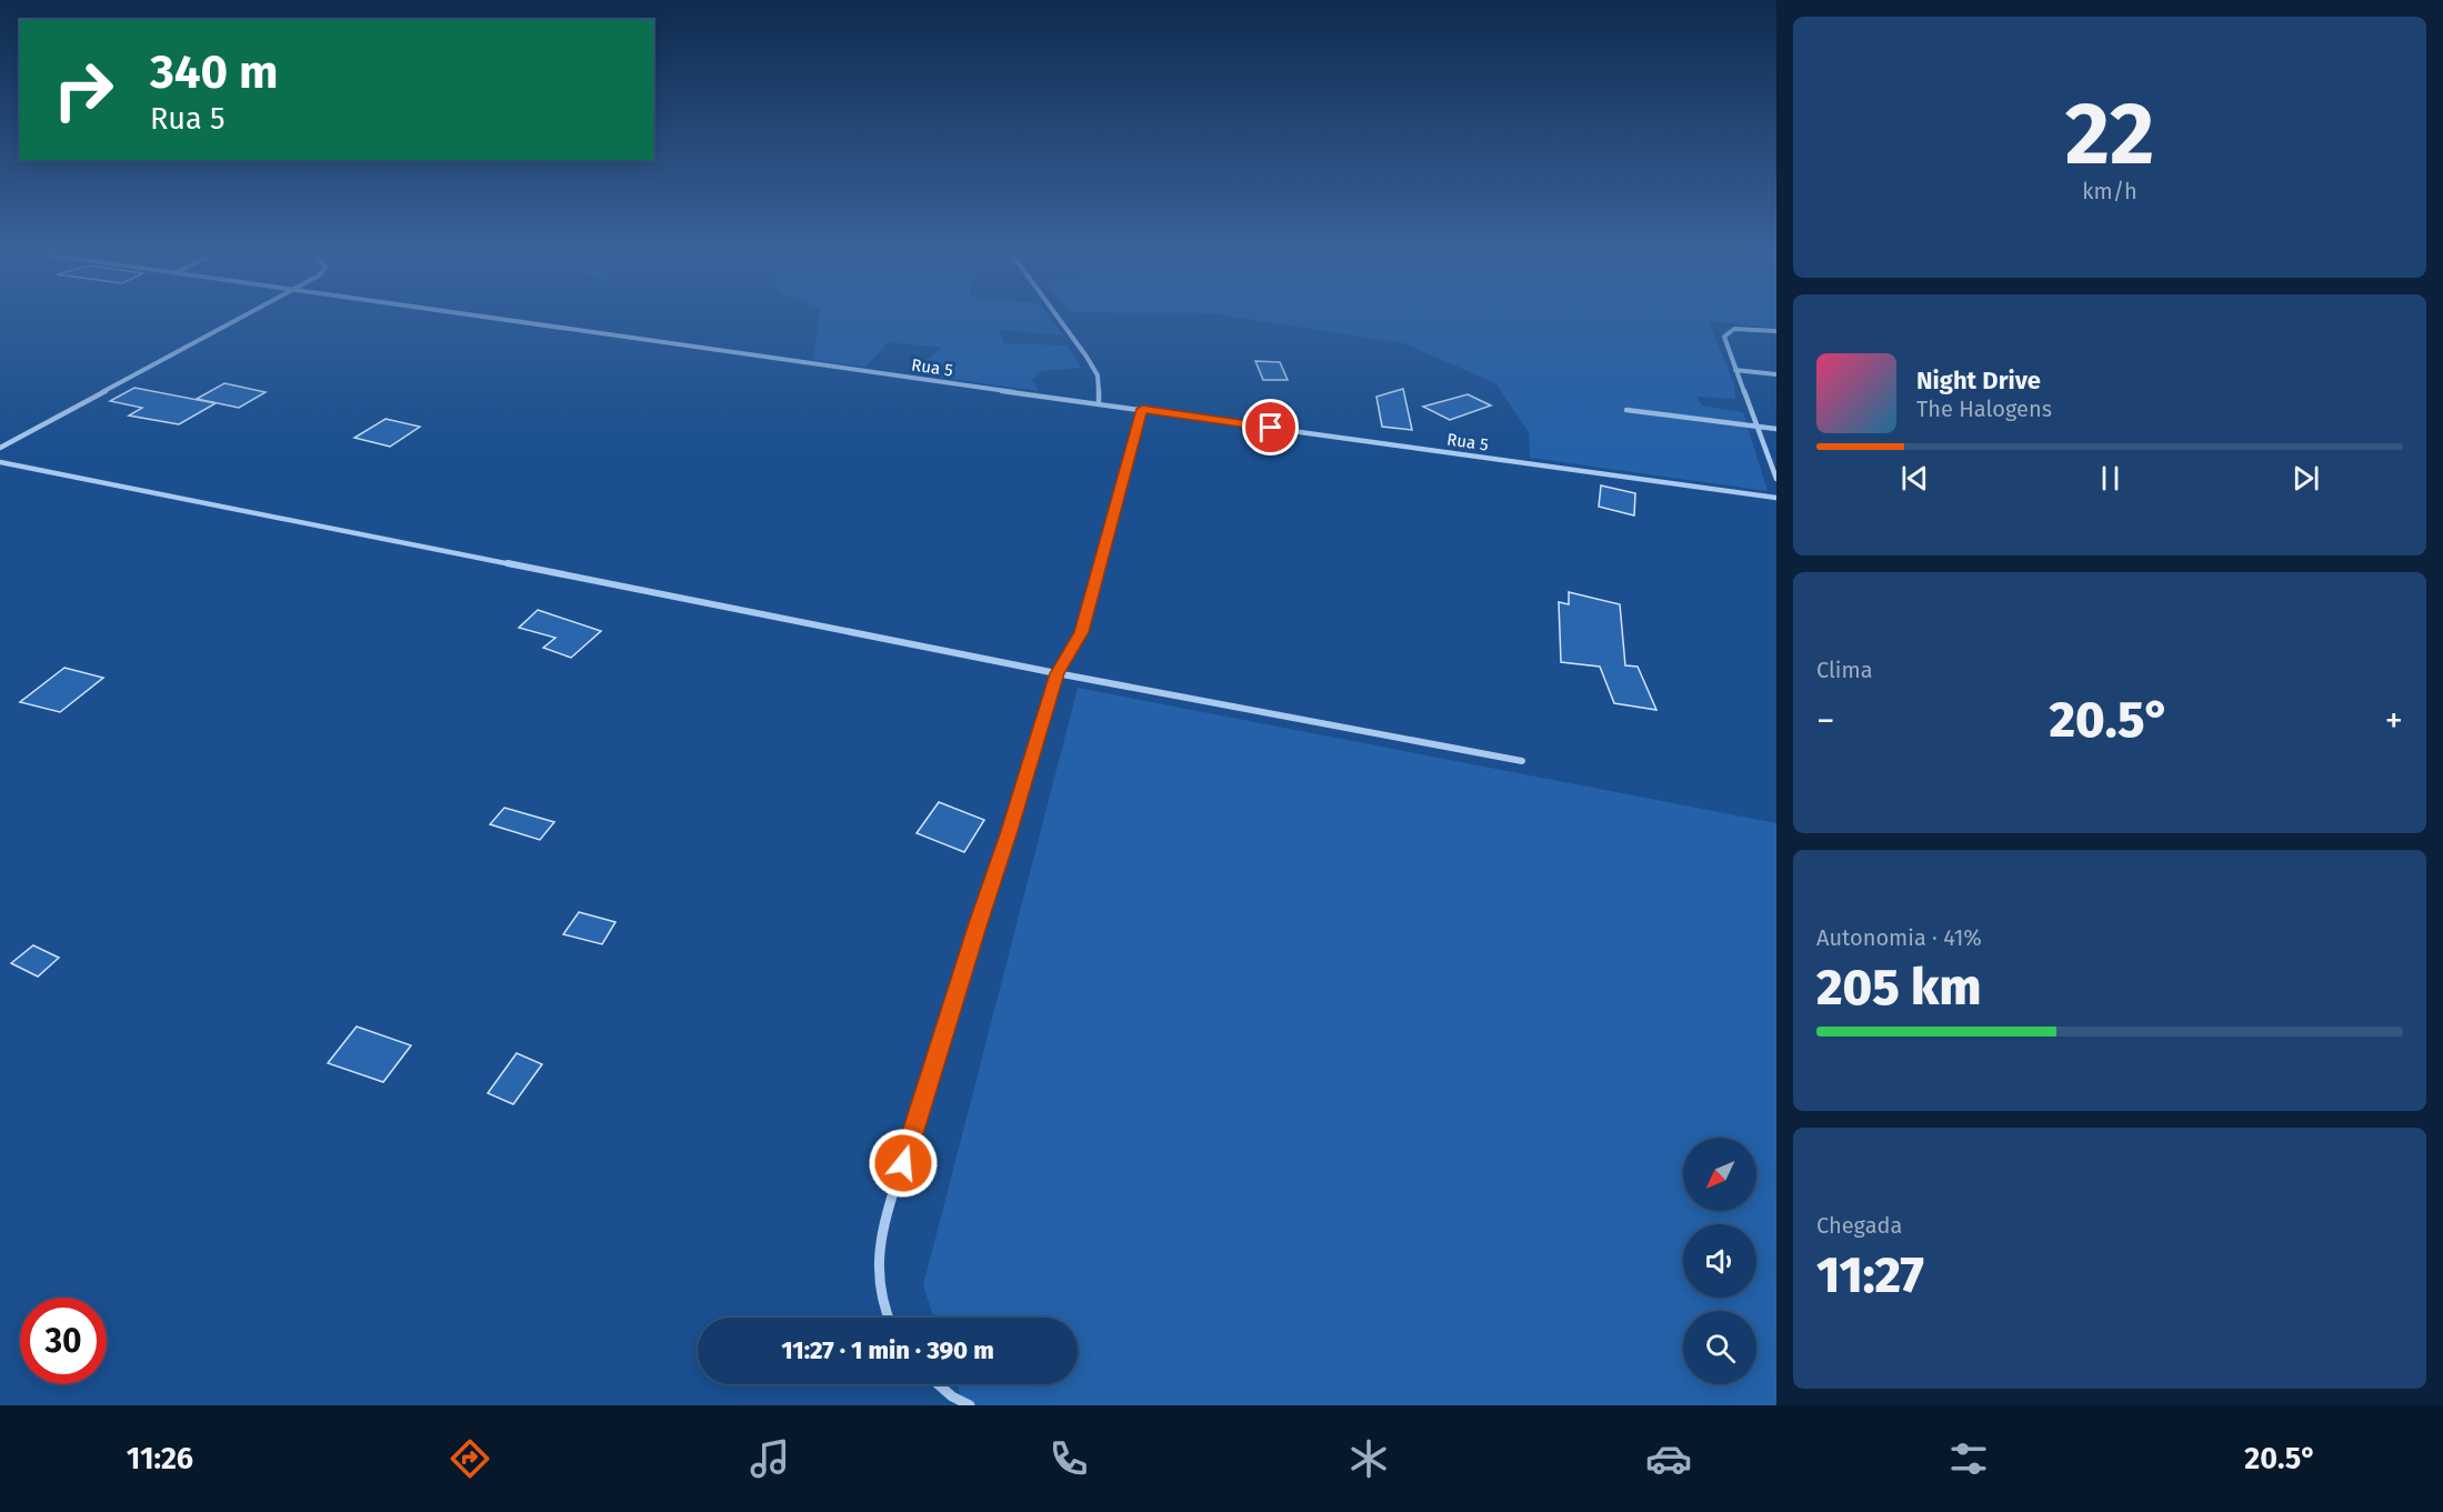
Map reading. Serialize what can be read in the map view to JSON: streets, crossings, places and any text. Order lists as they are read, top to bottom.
{
  "streets": {
    "street": ["Rua 5"]
  },
  "north": "bottom left",
  "page": {
    "tile": [
      ["22", "km/h"],
      "Clima",
      ["Autonomia · 41%", "205 km"],
      ["Chegada", "11:27"]
    ],
    "turn": ["340 m", "Rua 5"],
    "song": ["Night Drive", "The Halogens"],
    "heat": ["−", "20.5°", "+"],
    "limit": "30",
    "trip": "11:27 · 1 min · 390 m",
    "tabs": ["11:26", "20.5°"]
  }
}
